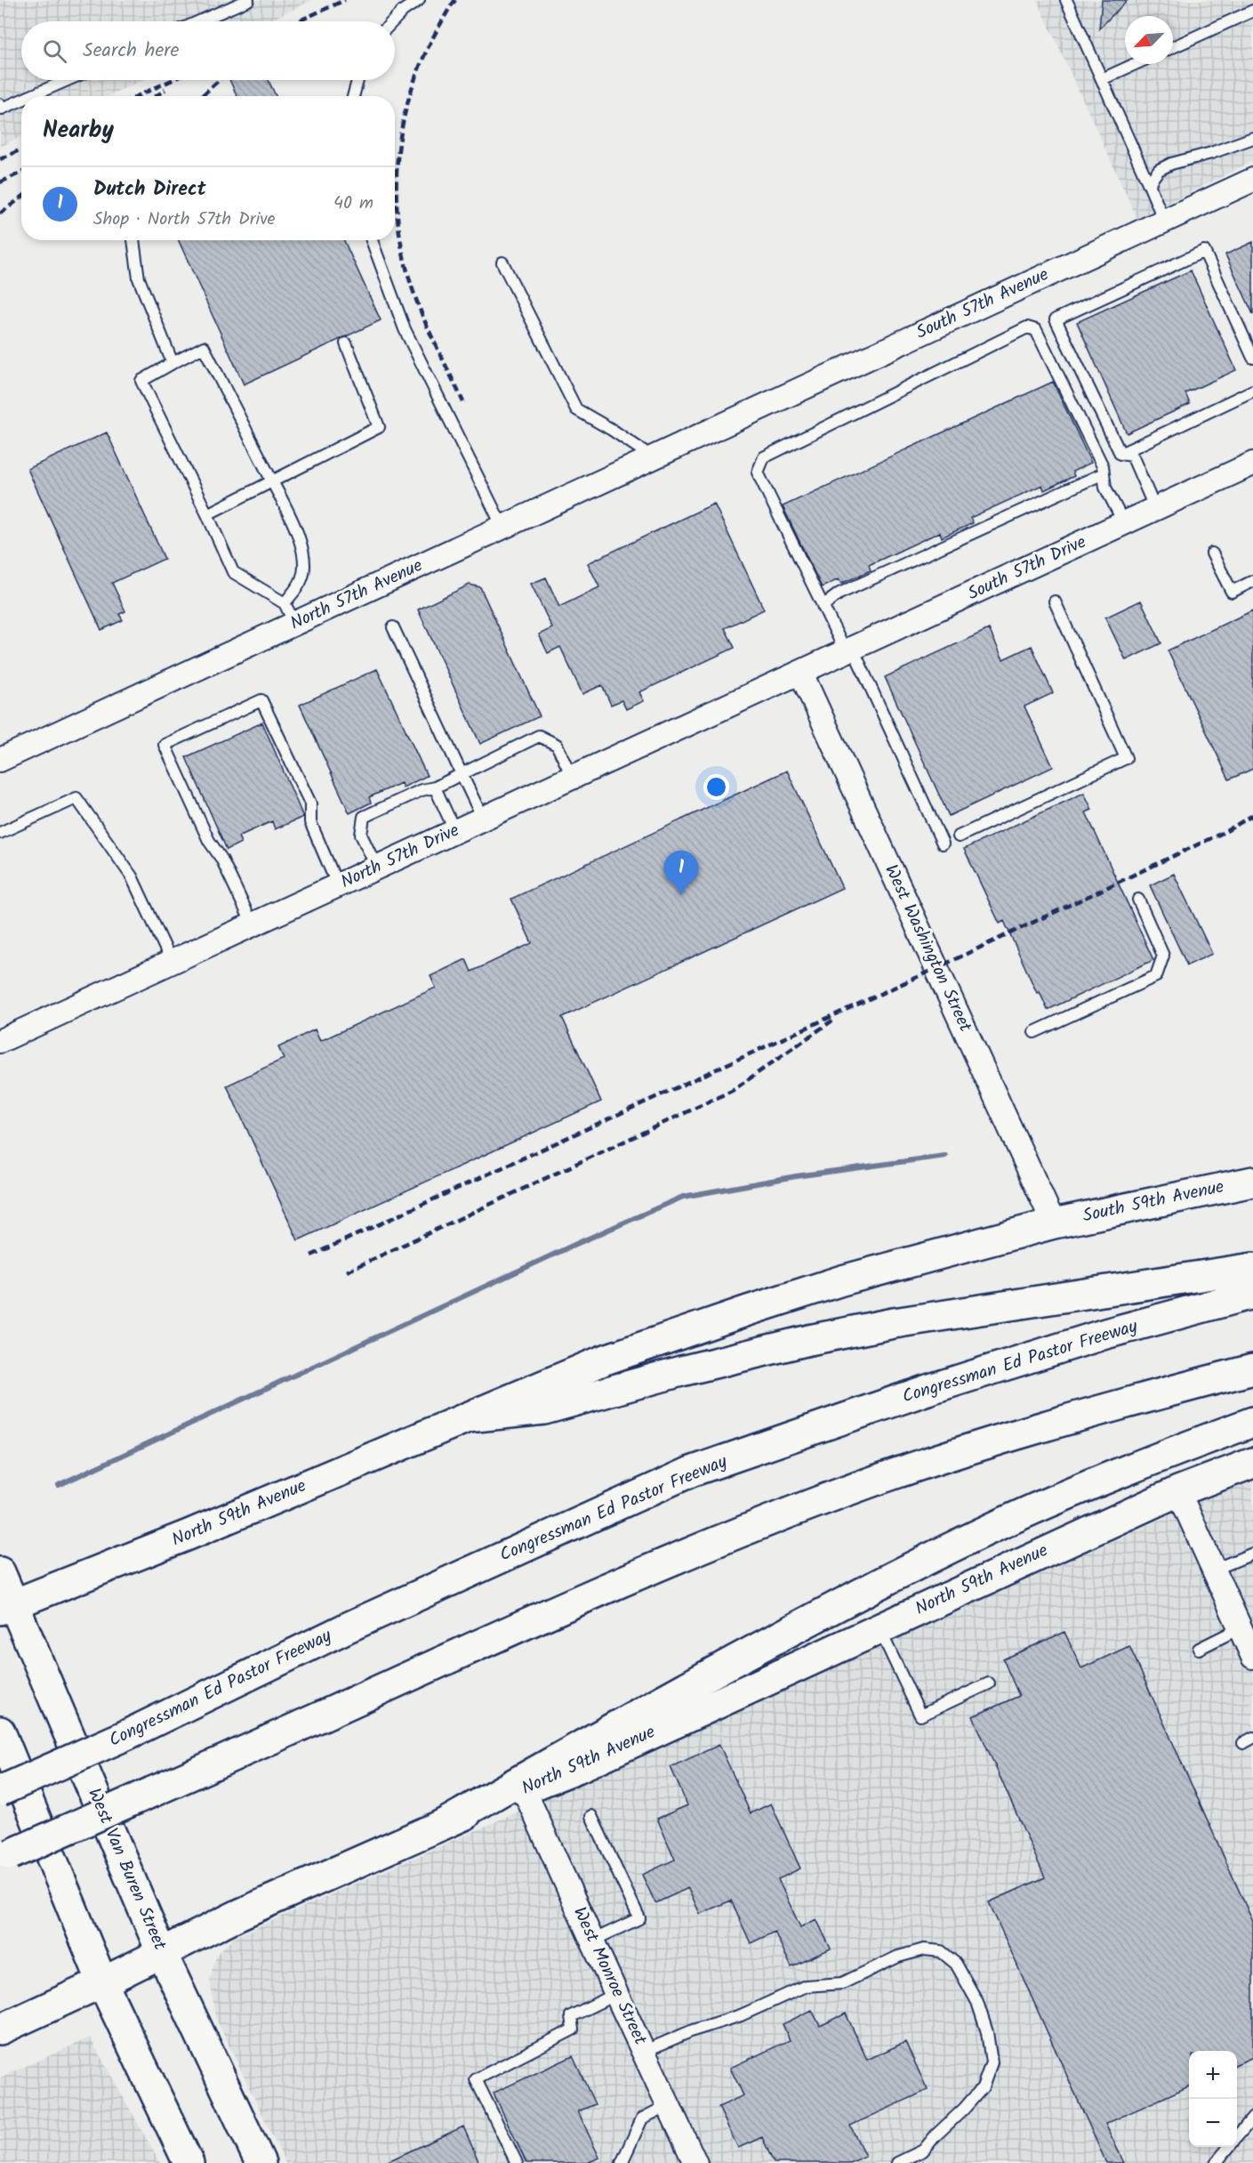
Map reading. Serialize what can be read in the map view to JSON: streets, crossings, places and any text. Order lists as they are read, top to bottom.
{
  "streets": {
    "main road": [
      "South 59th Avenue",
      "Congressman Ed Pastor Freeway",
      "North 59th Avenue",
      "West Van Buren Street"
    ],
    "street": [
      "South 57th Avenue",
      "South 57th Drive",
      "North 57th Avenue",
      "North 57th Drive",
      "West Washington Street",
      "West Monroe Street"
    ]
  },
  "crossings": [
    ["South 57th Avenue", "North 57th Avenue"],
    ["South 57th Drive", "North 57th Drive"],
    ["South 57th Drive", "West Washington Street"],
    ["North 57th Drive", "West Washington Street"],
    ["West Washington Street", "South 59th Avenue"],
    ["West Washington Street", "North 59th Avenue"],
    ["South 59th Avenue", "North 59th Avenue"],
    ["North 59th Avenue", "West Van Buren Street"],
    ["North 59th Avenue", "West Monroe Street"]
  ],
  "north": "bottom left",
  "page": {
    "search": "Search here",
    "heading": "Nearby",
    "list": [
      {
        "mark": "1",
        "name": "Dutch Direct",
        "note": "Shop · North 57th Drive",
        "value": "40 m"
      }
    ],
    "pins": "1",
    "map_buttons": ["+", "−"]
  }
}
